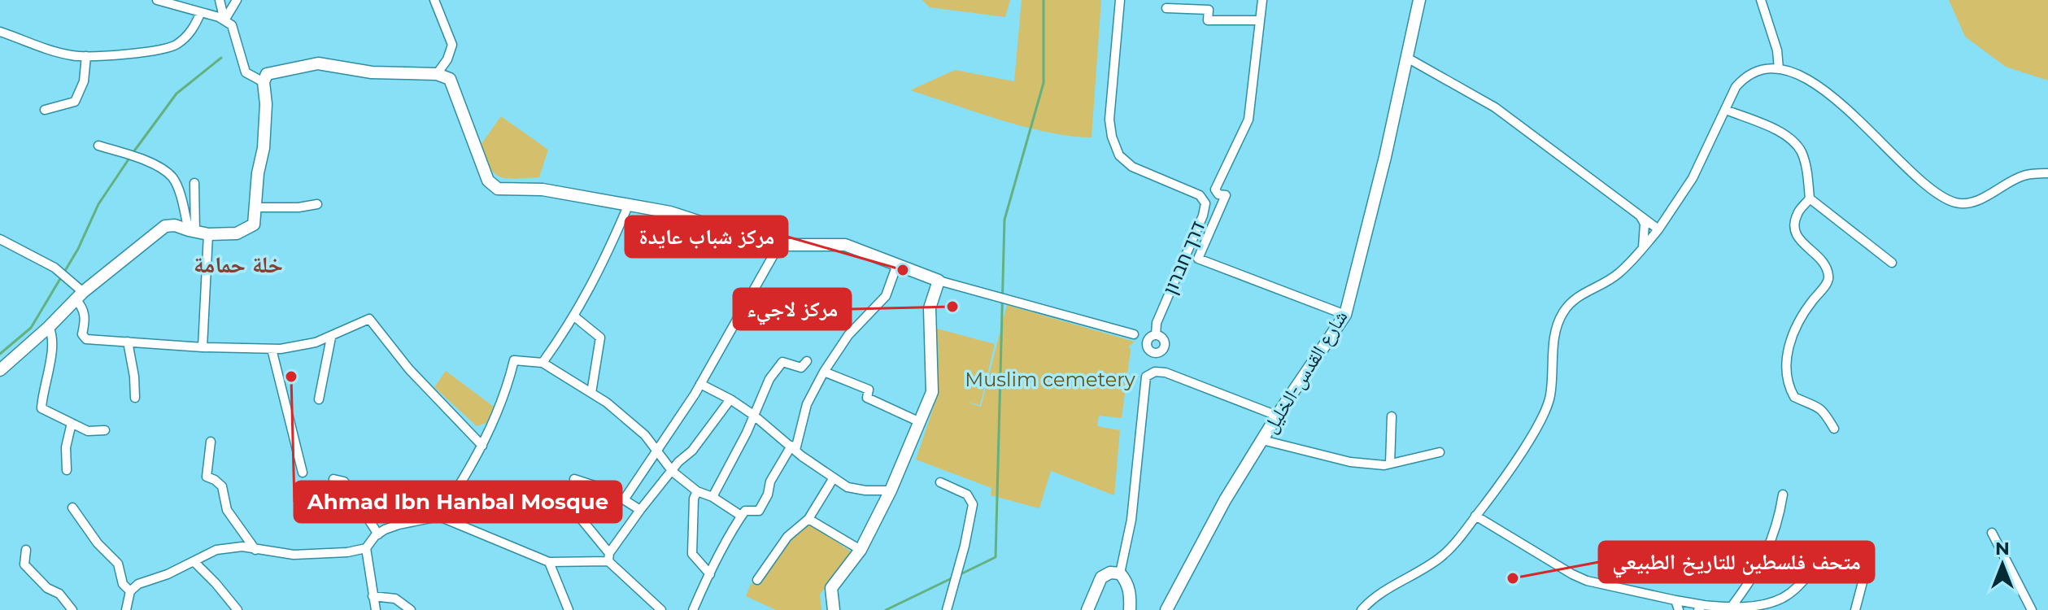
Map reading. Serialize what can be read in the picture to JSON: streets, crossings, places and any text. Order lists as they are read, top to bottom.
{
  "streets": {
    "street": ["דרך חברון", "شارع القدس-الخليل"]
  },
  "districts": ["خلة حمامة"],
  "parks": ["Muslim cemetery"],
  "places": [
    "مركز شباب عايدة",
    "مركز لاجيء",
    "Ahmad Ibn Hanbal Mosque",
    "متحف فلسطين للتاريخ الطبيعي"
  ],
  "north": "top"
}
